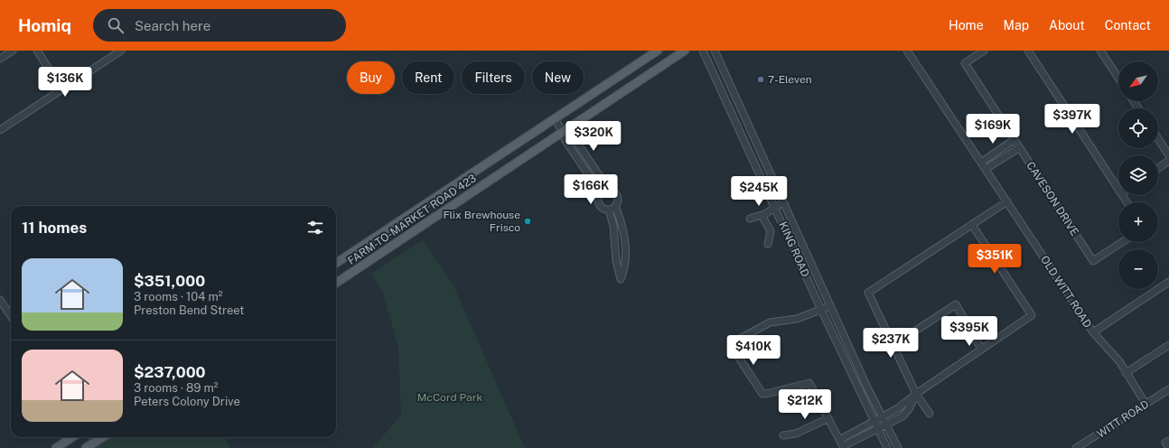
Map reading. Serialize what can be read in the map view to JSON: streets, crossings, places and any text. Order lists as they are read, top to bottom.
{
  "streets": {
    "main road": ["FARM-TO-MARKET ROAD 423"],
    "street": [
      "CAVESON DRIVE",
      "KING ROAD",
      "OLD WITT ROAD",
      "WITT ROAD"
    ]
  },
  "crossings": [
    ["OLD WITT ROAD", "WITT ROAD"]
  ],
  "parks": ["McCord Park"],
  "places": ["7-Eleven", "Flix Brewhouse Frisco"],
  "north": "bottom left",
  "page": {
    "header": "Homiq",
    "search": "Search here",
    "nav": [
      "Home",
      "Map",
      "About",
      "Contact"
    ],
    "map_buttons": ["+", "−"],
    "chip": [
      "Buy",
      "Rent",
      "Filters",
      "New"
    ],
    "price": [
      "$136K",
      "$397K",
      "$169K",
      "$320K",
      "$166K",
      "$245K",
      "$351K",
      "$395K",
      "$237K",
      "$410K",
      "$212K"
    ],
    "heading": "11 homes",
    "list": [
      {
        "name": "$351,000",
        "note": "3 rooms · 104 m² · Preston Bend Street"
      },
      {
        "name": "$237,000",
        "note": "3 rooms · 89 m² · Peters Colony Drive"
      }
    ]
  }
}
